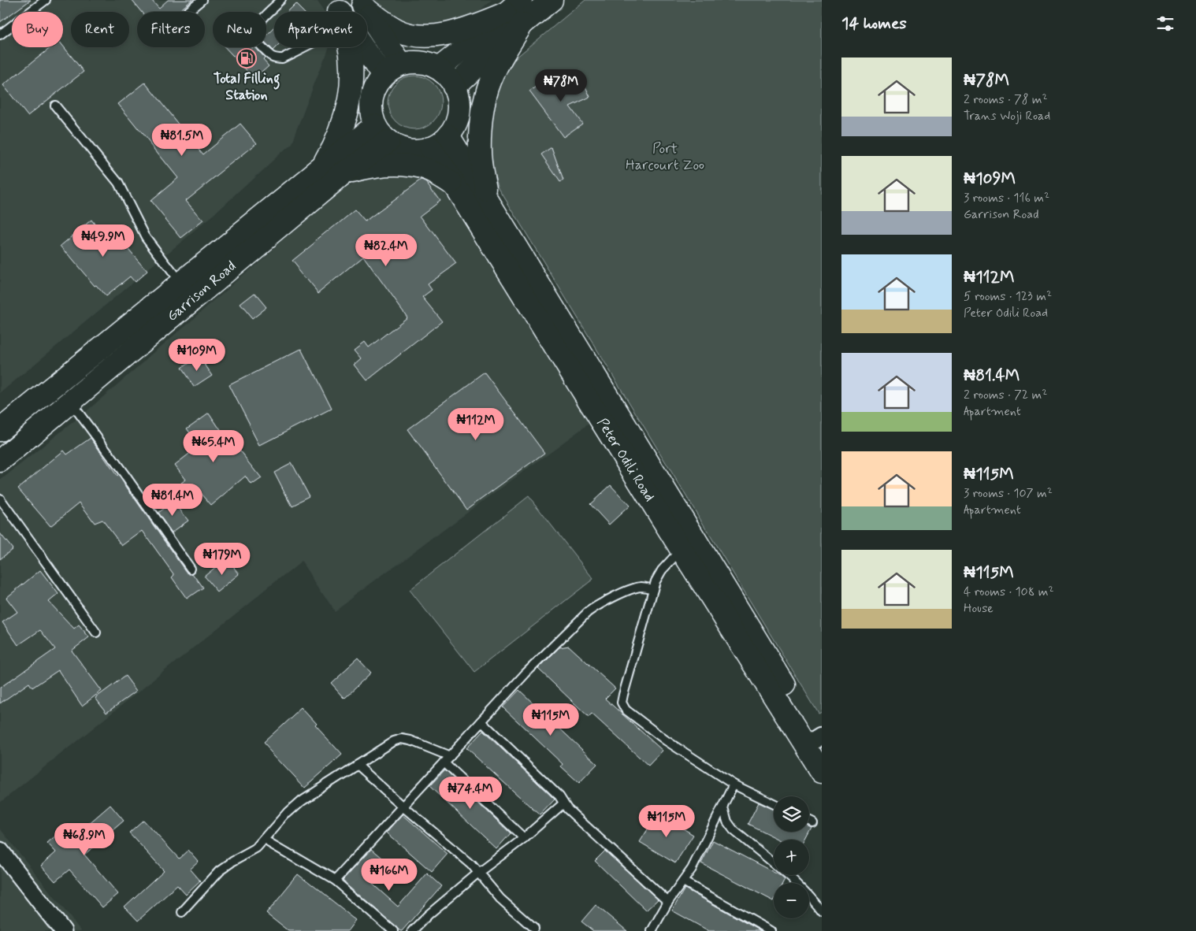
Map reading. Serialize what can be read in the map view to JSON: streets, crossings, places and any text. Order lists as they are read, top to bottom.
{
  "streets": {
    "main road": ["Garrison Road", "Peter Odili Road"]
  },
  "crossings": [
    ["Garrison Road", "Peter Odili Road"]
  ],
  "parks": ["Port Harcourt Zoo"],
  "places": {
    "fuel station": ["Total Filling Station"]
  },
  "page": {
    "heading": "14 homes",
    "chip": [
      "Buy",
      "Rent",
      "Filters",
      "New",
      "Apartment"
    ],
    "list": [
      {
        "name": "₦78M",
        "note": "2 rooms · 78 m² · Trans Woji Road"
      },
      {
        "name": "₦109M",
        "note": "3 rooms · 116 m² · Garrison Road"
      },
      {
        "name": "₦112M",
        "note": "5 rooms · 123 m² · Peter Odili Road"
      },
      {
        "name": "₦81.4M",
        "note": "2 rooms · 72 m² · Apartment"
      },
      {
        "name": "₦115M",
        "note": "3 rooms · 107 m² · Apartment"
      },
      {
        "name": "₦115M",
        "note": "4 rooms · 108 m² · House"
      }
    ],
    "price": [
      "₦78M",
      "₦81.5M",
      "₦49.9M",
      "₦82.4M",
      "₦109M",
      "₦112M",
      "₦65.4M",
      "₦81.4M",
      "₦179M",
      "₦115M",
      "₦74.4M",
      "₦115M",
      "₦68.9M",
      "₦166M"
    ],
    "map_buttons": ["+", "−"]
  }
}
